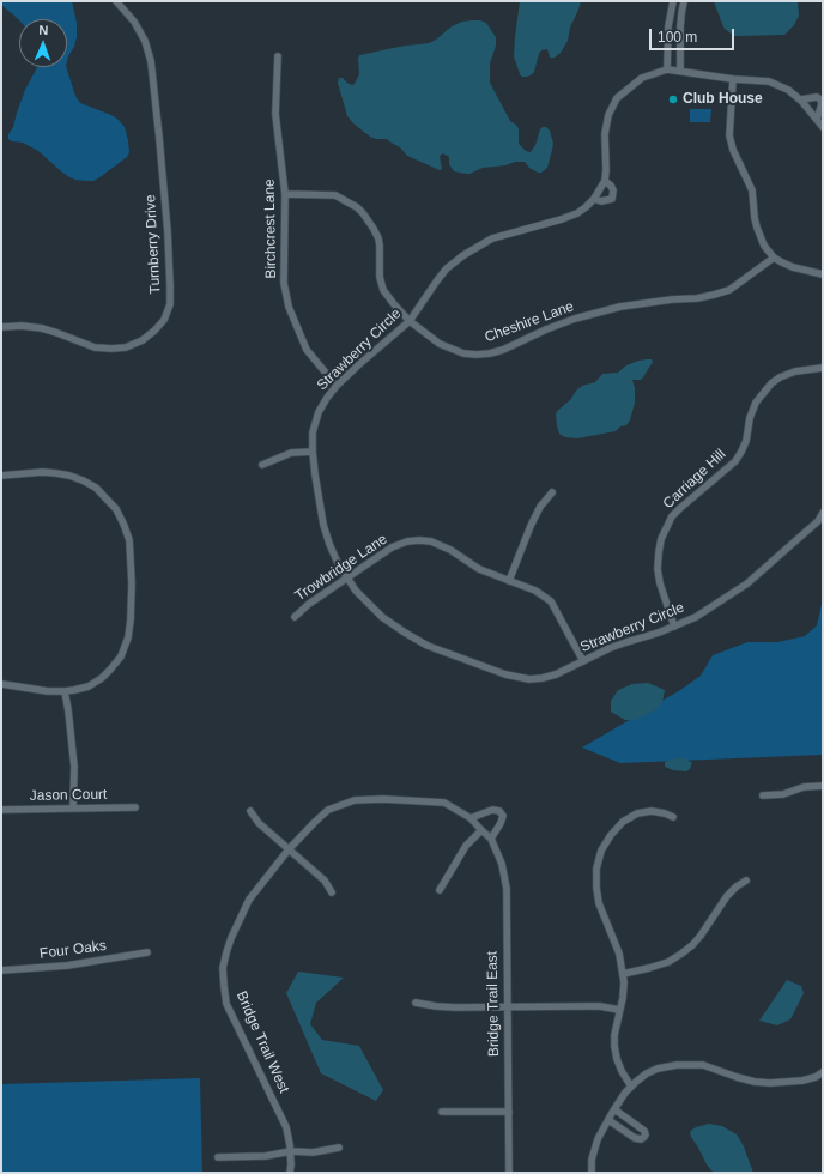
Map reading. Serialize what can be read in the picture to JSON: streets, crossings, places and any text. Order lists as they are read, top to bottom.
{
  "streets": {
    "street": [
      "Birchcrest Lane",
      "Turnberry Drive",
      "Cheshire Lane",
      "Strawberry Circle",
      "Carriage Hill",
      "Trowbridge Lane",
      "Jason Court",
      "Four Oaks",
      "Bridge Trail East",
      "Bridge Trail West"
    ]
  },
  "crossings": [
    ["Birchcrest Lane", "Cheshire Lane"],
    ["Birchcrest Lane", "Strawberry Circle"],
    ["Cheshire Lane", "Strawberry Circle"],
    ["Strawberry Circle", "Carriage Hill"],
    ["Strawberry Circle", "Trowbridge Lane"],
    ["Bridge Trail East", "Bridge Trail West"]
  ],
  "places": ["Club House"],
  "scale_bar": "100 m",
  "north": "top"
}
